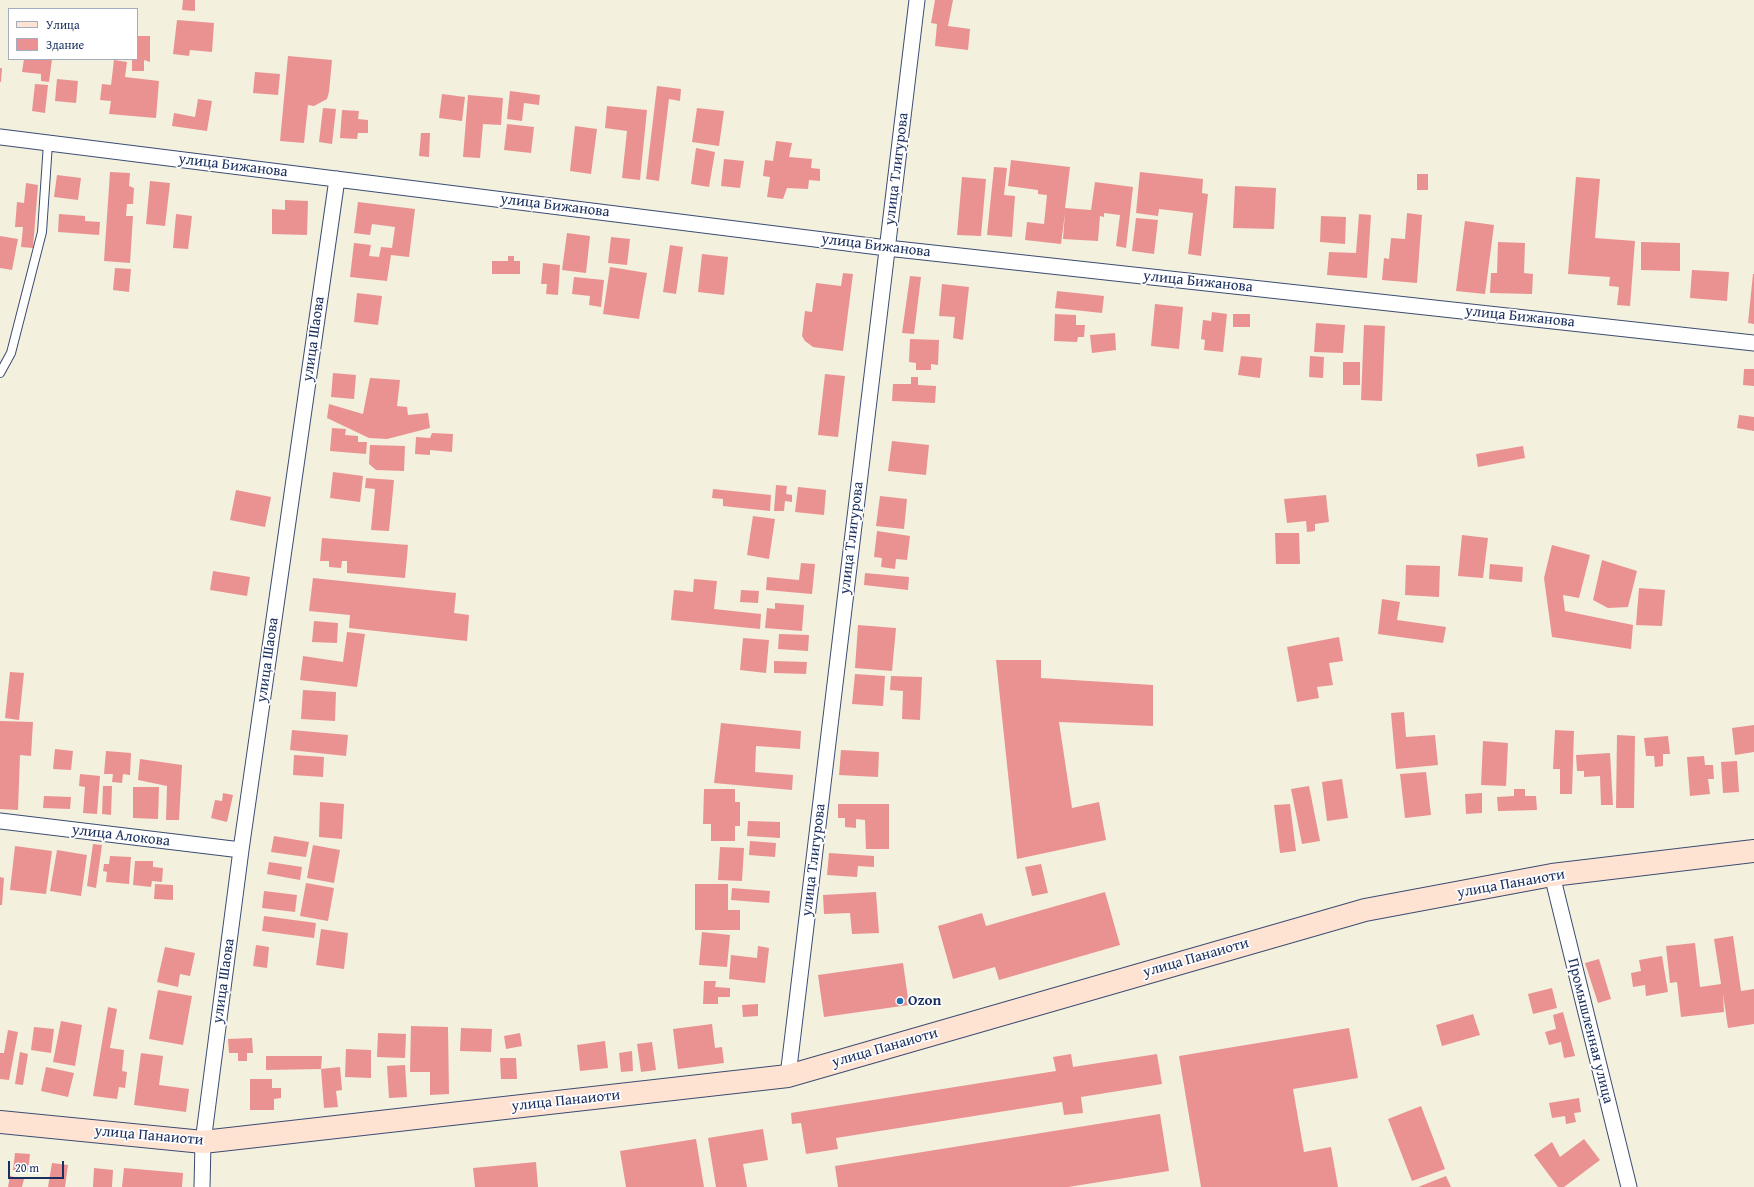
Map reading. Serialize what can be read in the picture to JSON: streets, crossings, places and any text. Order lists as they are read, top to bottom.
{
  "streets": {
    "street": [
      "улица Бижанова",
      "улица Тлигурова",
      "улица Шаова",
      "улица Алокова",
      "улица Панаиоти",
      "Промышленная улица"
    ]
  },
  "crossings": [
    ["улица Бижанова", "улица Тлигурова"],
    ["улица Бижанова", "улица Шаова"],
    ["улица Тлигурова", "улица Панаиоти"],
    ["улица Шаова", "улица Алокова"],
    ["улица Шаова", "улица Панаиоти"],
    ["улица Панаиоти", "Промышленная улица"]
  ],
  "places": ["Ozon"],
  "legend": ["Улица", "Здание"],
  "scale_bar": "20 m"
}
